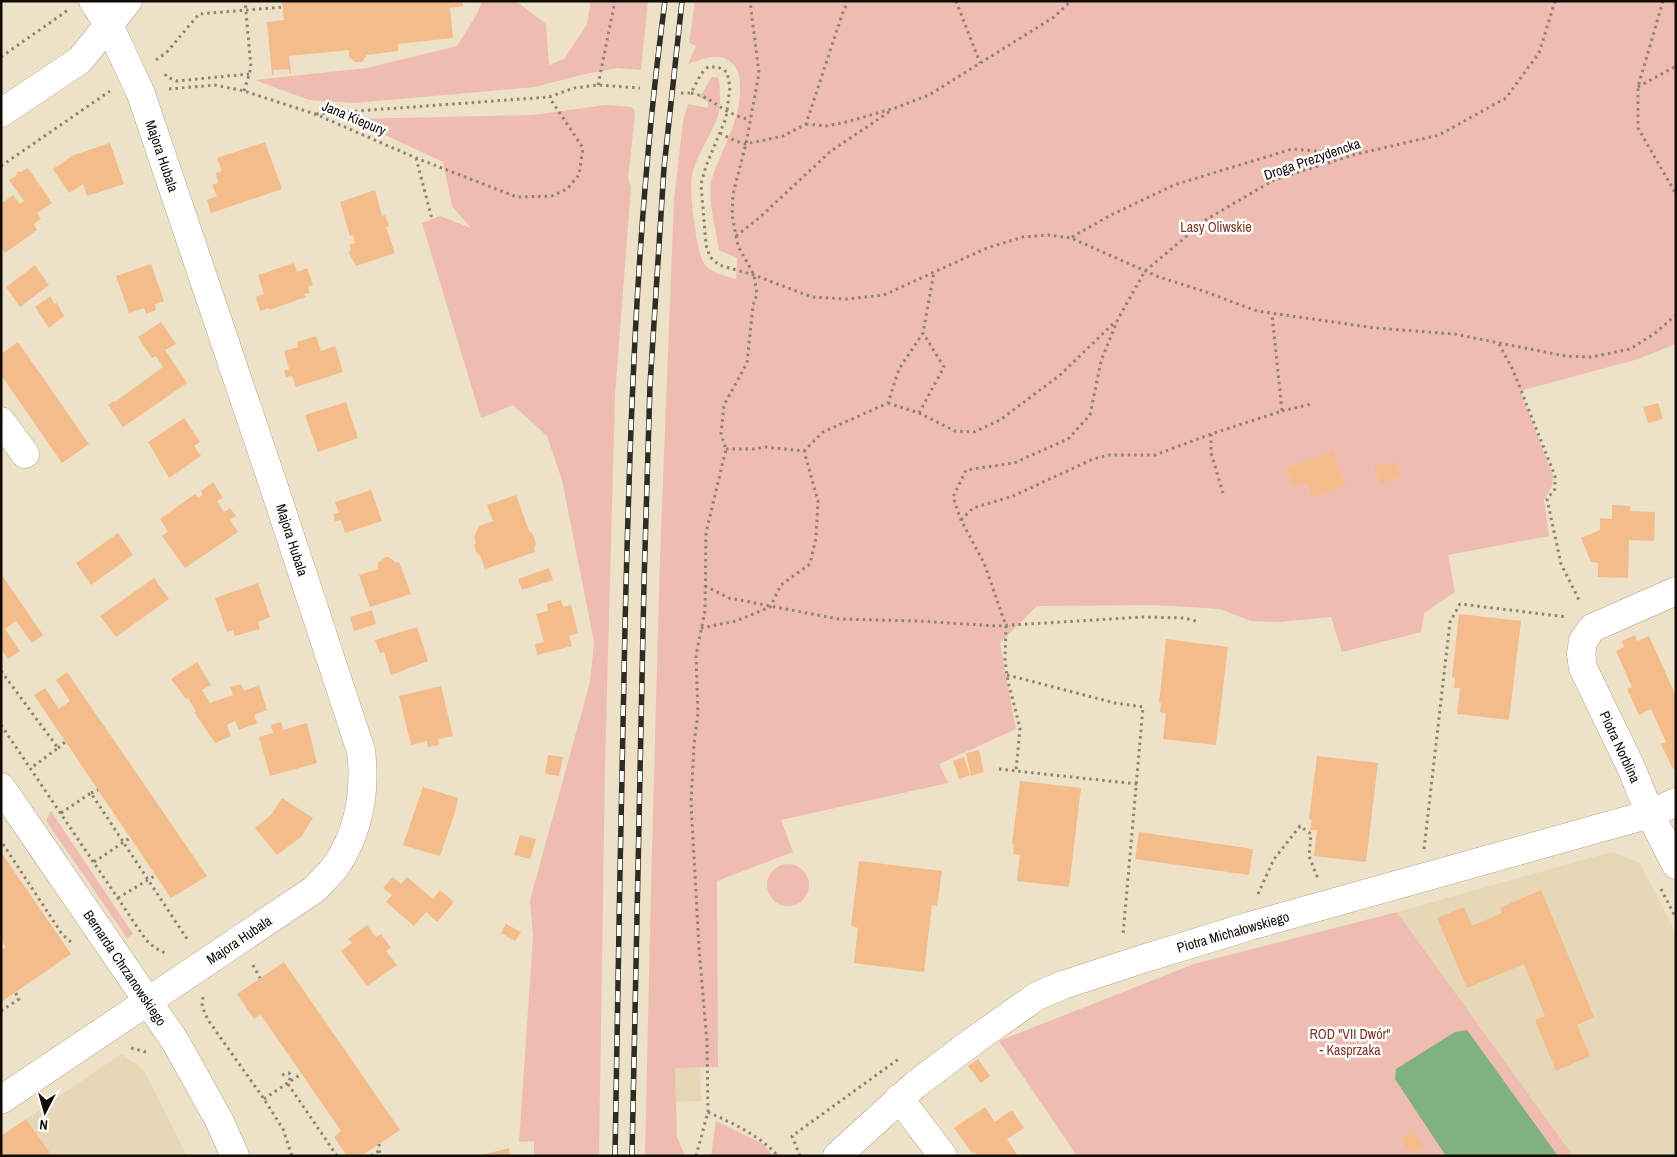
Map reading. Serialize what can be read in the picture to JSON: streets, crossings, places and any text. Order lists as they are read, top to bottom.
{
  "streets": {
    "street": [
      "Majora Hubala",
      "Piotra Norblina",
      "Piotra Michałowskiego",
      "Bernarda Chrzanowskiego"
    ],
    "path": ["Jana Kiepury", "Droga Prezydencka"]
  },
  "crossings": [
    ["Jana Kiepury", "Majora Hubala"],
    ["Majora Hubala", "Bernarda Chrzanowskiego"],
    ["Piotra Norblina", "Piotra Michałowskiego"]
  ],
  "parks": ["Lasy Oliwskie", "ROD \"VII Dwór\" - Kasprzaka"],
  "north": "bottom"
}
